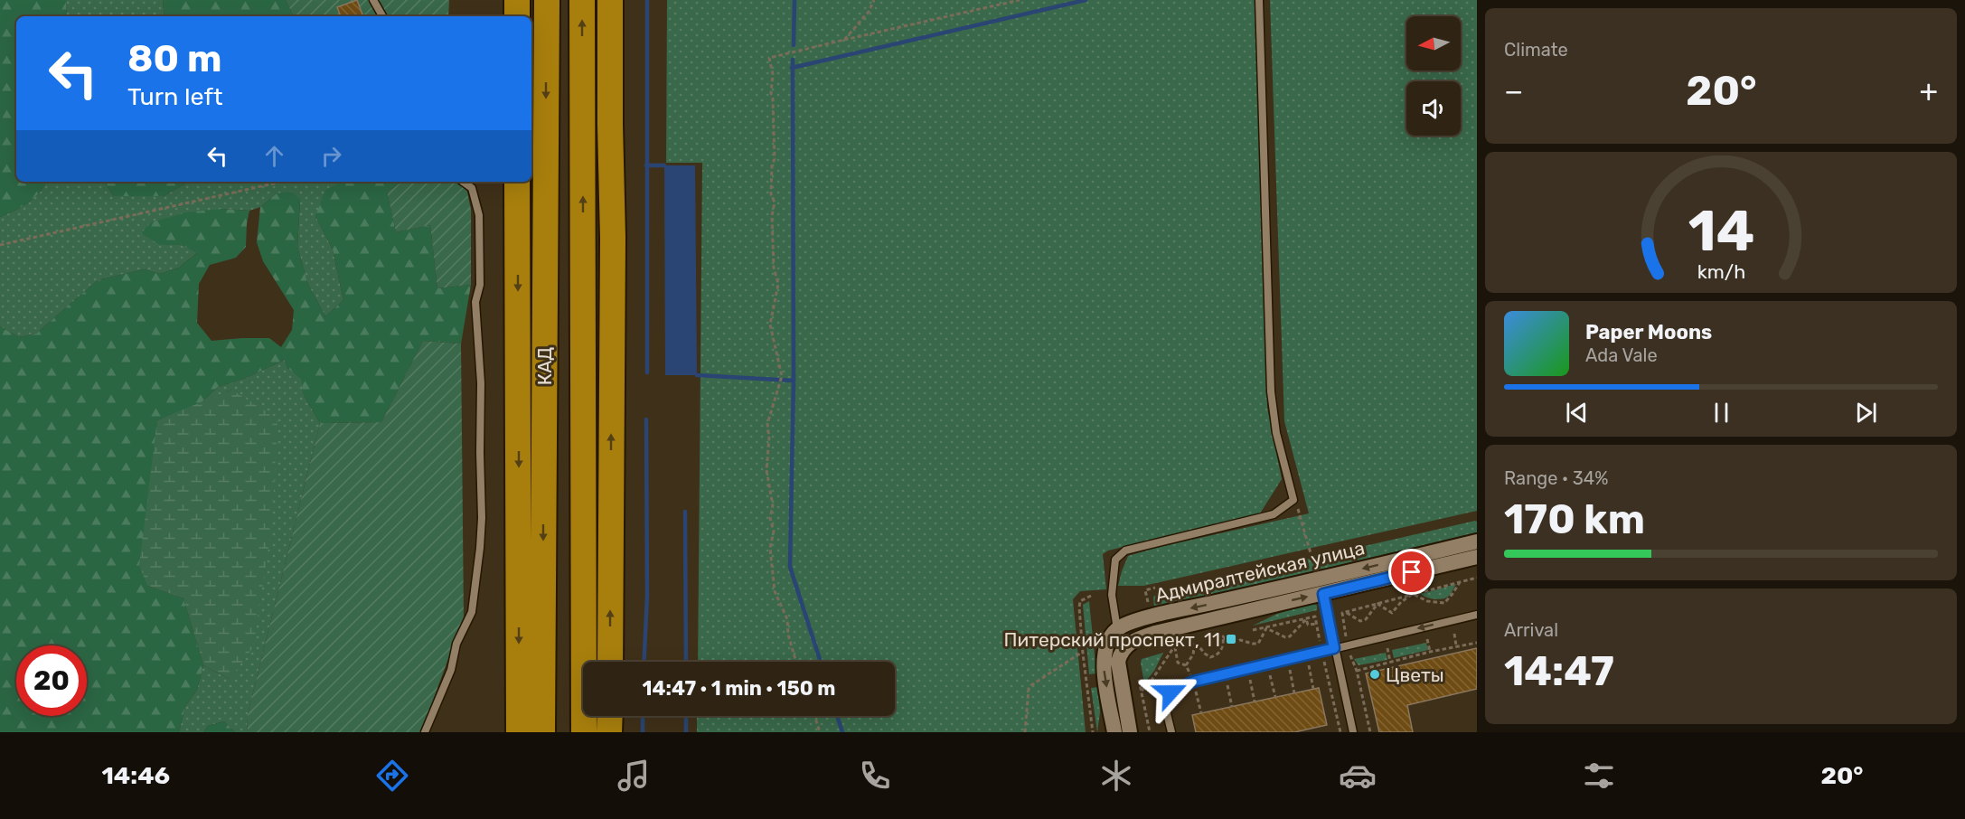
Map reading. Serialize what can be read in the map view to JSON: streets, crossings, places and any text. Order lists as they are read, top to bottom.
{
  "streets": {
    "highway": ["КАД"],
    "street": ["Адмиралтейская улица"]
  },
  "places": {
    "transit": ["Питерский проспект, 11"],
    "other": ["Цветы"]
  },
  "north": "left",
  "page": {
    "tile": [
      "Climate",
      ["Range · 34%", "170 km"],
      ["Arrival", "14:47"]
    ],
    "turn": ["80 m", "Turn left"],
    "heat": ["−", "20°", "+"],
    "song": ["Paper Moons", "Ada Vale"],
    "limit": "20",
    "trip": "14:47 · 1 min · 150 m",
    "tabs": ["14:46", "20°"],
    "gauge": ["14", "km/h"]
  }
}
